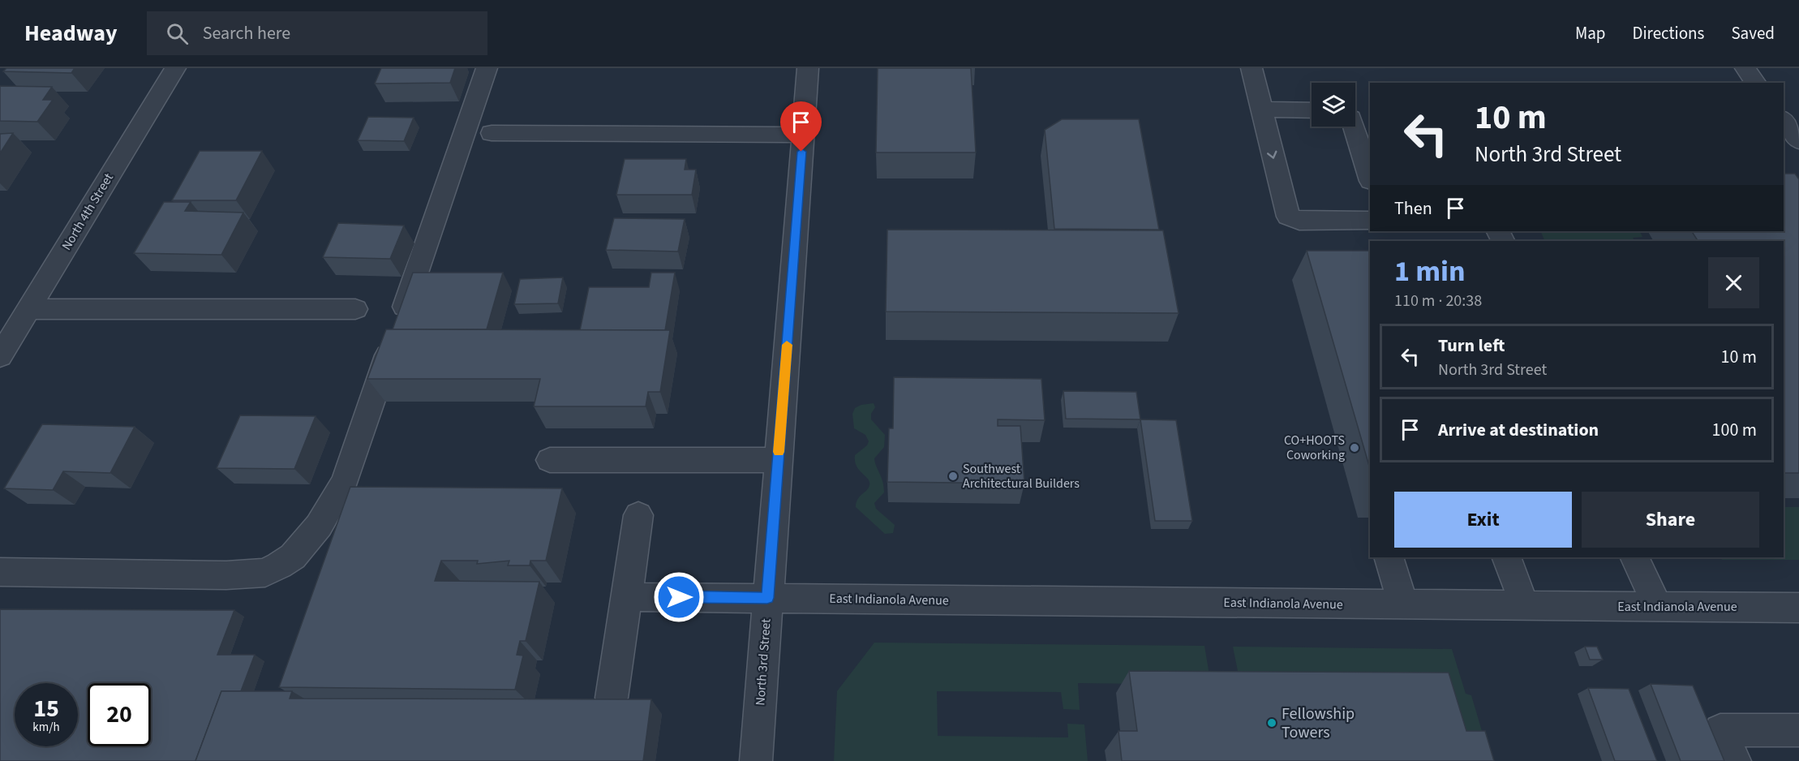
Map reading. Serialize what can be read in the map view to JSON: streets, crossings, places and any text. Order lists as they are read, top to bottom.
{
  "streets": {
    "street": ["North 4th Street", "East Indianola Avenue", "North 3rd Street"]
  },
  "crossings": [
    ["East Indianola Avenue", "North 3rd Street"]
  ],
  "places": ["CO+HOOTS Coworking", "Southwest Architectural Builders", "Fellowship Towers"],
  "page": {
    "header": "Headway",
    "search": "Search here",
    "nav": ["Map", "Directions", "Saved"],
    "turn": ["10 m", "North 3rd Street"],
    "then": "Then",
    "heading": ["1 min", "110 m · 20:38"],
    "list": [
      {
        "name": "Turn left",
        "note": "North 3rd Street",
        "value": "10 m"
      },
      {
        "name": "Arrive at destination",
        "value": "100 m"
      }
    ],
    "buttons": ["Exit", "Share"],
    "speed": "15 km/h",
    "limit": "20"
  }
}
